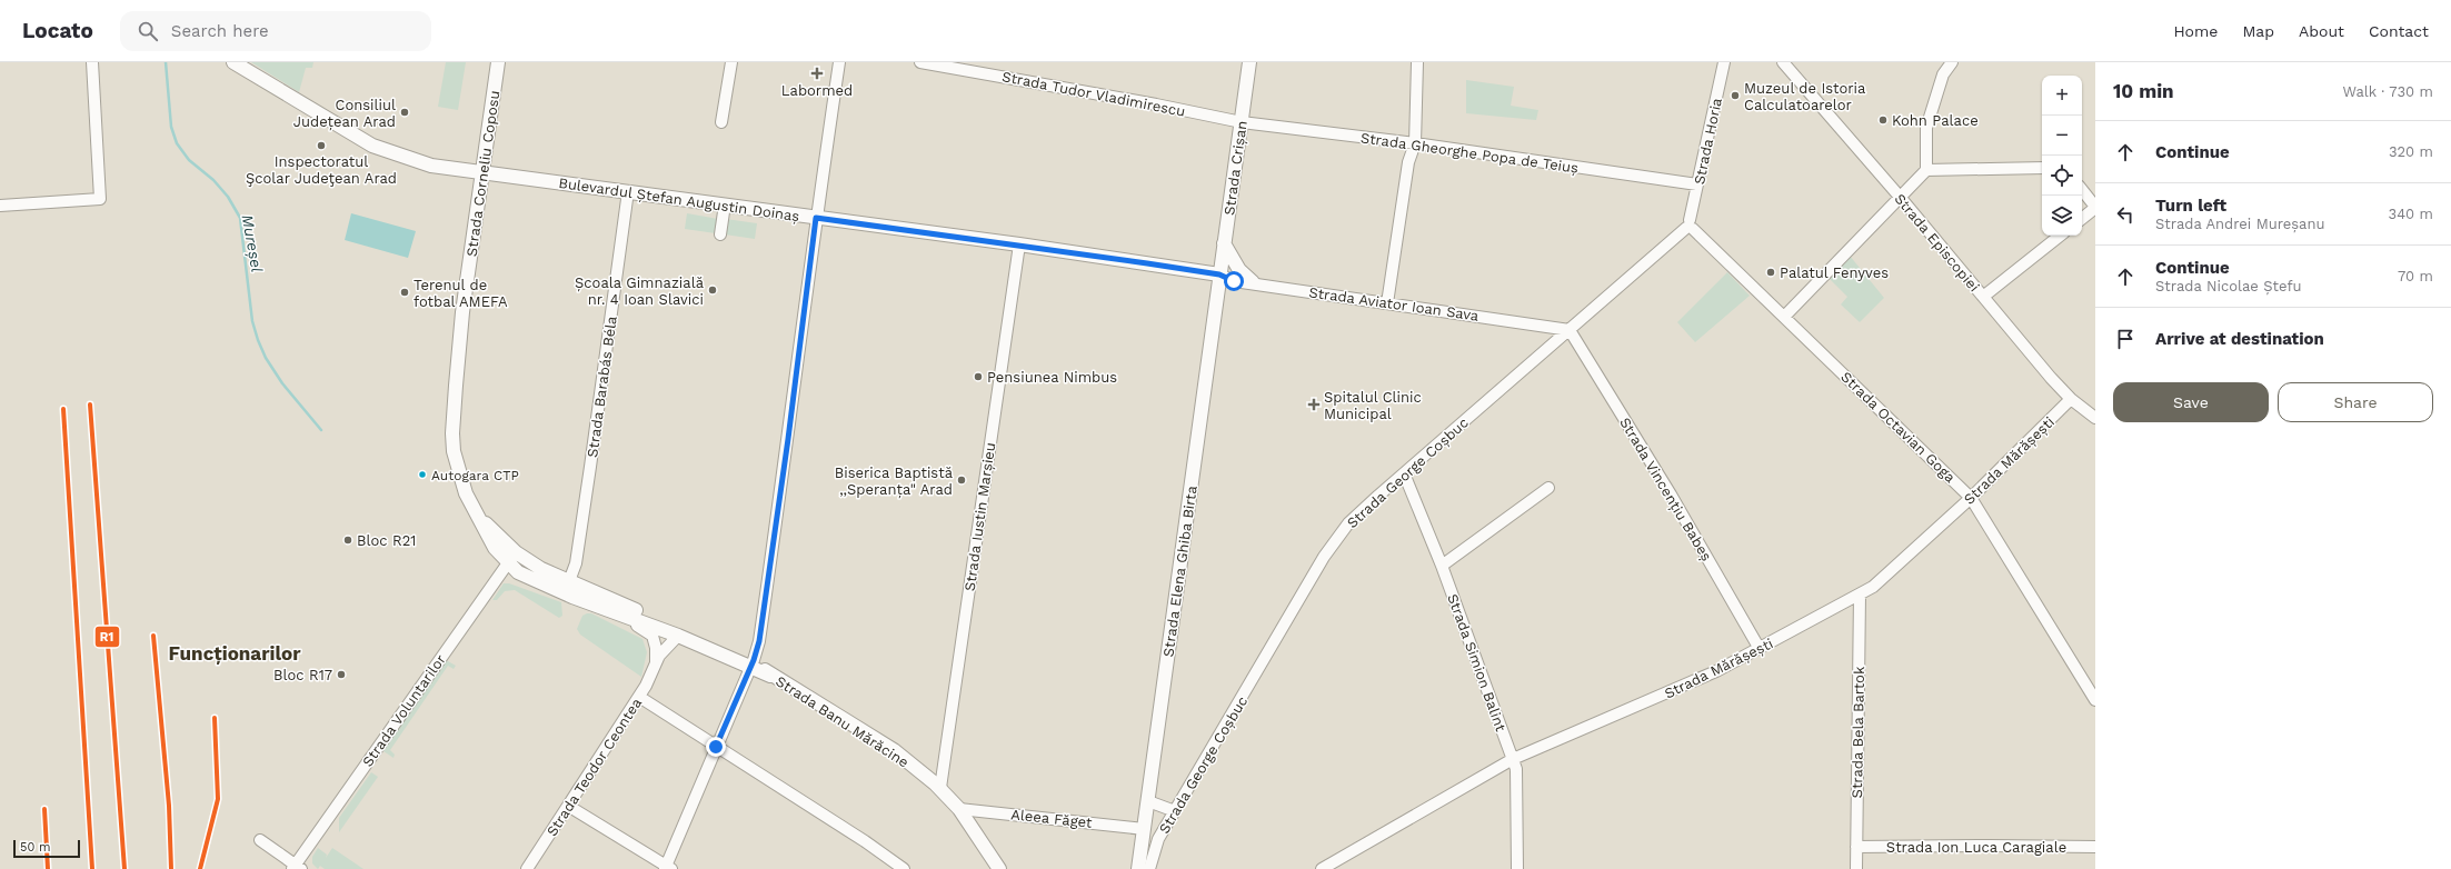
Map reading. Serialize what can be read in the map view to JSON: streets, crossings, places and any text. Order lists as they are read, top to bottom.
{
  "streets": {
    "main road": [
      "Strada Crișan",
      "Strada Corneliu Coposu",
      "Bulevardul Ștefan Augustin Doinaș",
      "Strada Elena Ghiba Birta",
      "Strada Banu Mărăcine"
    ],
    "street": [
      "Strada Tudor Vladimirescu",
      "Strada Horia",
      "Strada Gheorghe Popa de Teiuș",
      "Strada Episcopiei",
      "Strada Aviator Ioan Sava",
      "Strada Barabás Béla",
      "Strada Octavian Goga",
      "Strada Mărășești",
      "Strada George Coșbuc",
      "Strada Vincențiu Babeș",
      "Strada Iustin Marșieu",
      "Strada Simion Balint",
      "Strada Voluntarilor",
      "Strada Bela Bartok",
      "Strada Teodor Ceontea",
      "Aleea Făget",
      "Strada Ion Luca Caragiale"
    ]
  },
  "crossings": [
    ["Strada Tudor Vladimirescu", "Strada Gheorghe Popa de Teiuș"],
    ["Strada Tudor Vladimirescu", "Strada Crișan"],
    ["Strada Horia", "Strada Gheorghe Popa de Teiuș"],
    ["Strada Horia", "Strada Octavian Goga"],
    ["Strada Horia", "Strada George Coșbuc"],
    ["Strada Gheorghe Popa de Teiuș", "Strada Crișan"],
    ["Strada Crișan", "Bulevardul Ștefan Augustin Doinaș"],
    ["Strada Crișan", "Strada Aviator Ioan Sava"],
    ["Strada Crișan", "Strada Elena Ghiba Birta"],
    ["Strada Corneliu Coposu", "Bulevardul Ștefan Augustin Doinaș"],
    ["Strada Corneliu Coposu", "Strada Voluntarilor"],
    ["Strada Corneliu Coposu", "Strada Banu Mărăcine"],
    ["Bulevardul Ștefan Augustin Doinaș", "Strada Aviator Ioan Sava"],
    ["Bulevardul Ștefan Augustin Doinaș", "Strada Barabás Béla"],
    ["Bulevardul Ștefan Augustin Doinaș", "Strada Iustin Marșieu"],
    ["Bulevardul Ștefan Augustin Doinaș", "Strada Elena Ghiba Birta"],
    ["Strada Episcopiei", "Strada Mărășești"],
    ["Strada Aviator Ioan Sava", "Strada George Coșbuc"],
    ["Strada Aviator Ioan Sava", "Strada Vincențiu Babeș"],
    ["Strada Aviator Ioan Sava", "Strada Elena Ghiba Birta"],
    ["Strada Barabás Béla", "Strada Banu Mărăcine"],
    ["Strada Octavian Goga", "Strada Mărășești"],
    ["Strada Octavian Goga", "Strada George Coșbuc"],
    ["Strada Mărășești", "Strada Vincențiu Babeș"],
    ["Strada Mărășești", "Strada Simion Balint"],
    ["Strada Mărășești", "Strada Bela Bartok"],
    ["Strada George Coșbuc", "Strada Vincențiu Babeș"],
    ["Strada George Coșbuc", "Strada Simion Balint"],
    ["Strada Iustin Marșieu", "Strada Banu Mărăcine"],
    ["Strada Elena Ghiba Birta", "Aleea Făget"],
    ["Strada Voluntarilor", "Strada Banu Mărăcine"],
    ["Strada Banu Mărăcine", "Strada Teodor Ceontea"],
    ["Strada Banu Mărăcine", "Aleea Făget"],
    ["Strada Bela Bartok", "Strada Ion Luca Caragiale"]
  ],
  "districts": ["Funcționarilor"],
  "water": ["Mureșel"],
  "places": {
    "health": ["Labormed", "Spitalul Clinic Municipal"],
    "other": [
      "Muzeul de Istoria Calculatoarelor",
      "Consiliul Județean Arad",
      "Kohn Palace",
      "Inspectoratul Şcolar Judeţean Arad",
      "Palatul Fenyves",
      "Școala Gimnazială nr. 4 Ioan Slavici",
      "Terenul de fotbal AMEFA",
      "Pensiunea Nimbus",
      "Autogara CTP",
      "Biserica Baptistă ,,Speranța\" Arad",
      "Bloc R21",
      "Bloc R17"
    ]
  },
  "lines": ["transit line R1"],
  "scale_bar": "50 m",
  "page": {
    "header": "Locato",
    "search": "Search here",
    "nav": [
      "Home",
      "Map",
      "About",
      "Contact"
    ],
    "heading": ["10 min", "Walk · 730 m"],
    "map_buttons": ["+", "−"],
    "list": [
      ["Continue", "320 m"],
      ["Turn left", "Strada Andrei Mureșanu", "340 m"],
      ["Continue", "Strada Nicolae Ștefu", "70 m"],
      "Arrive at destination"
    ],
    "buttons": ["Save", "Share"],
    "scale": "50 m"
  }
}
